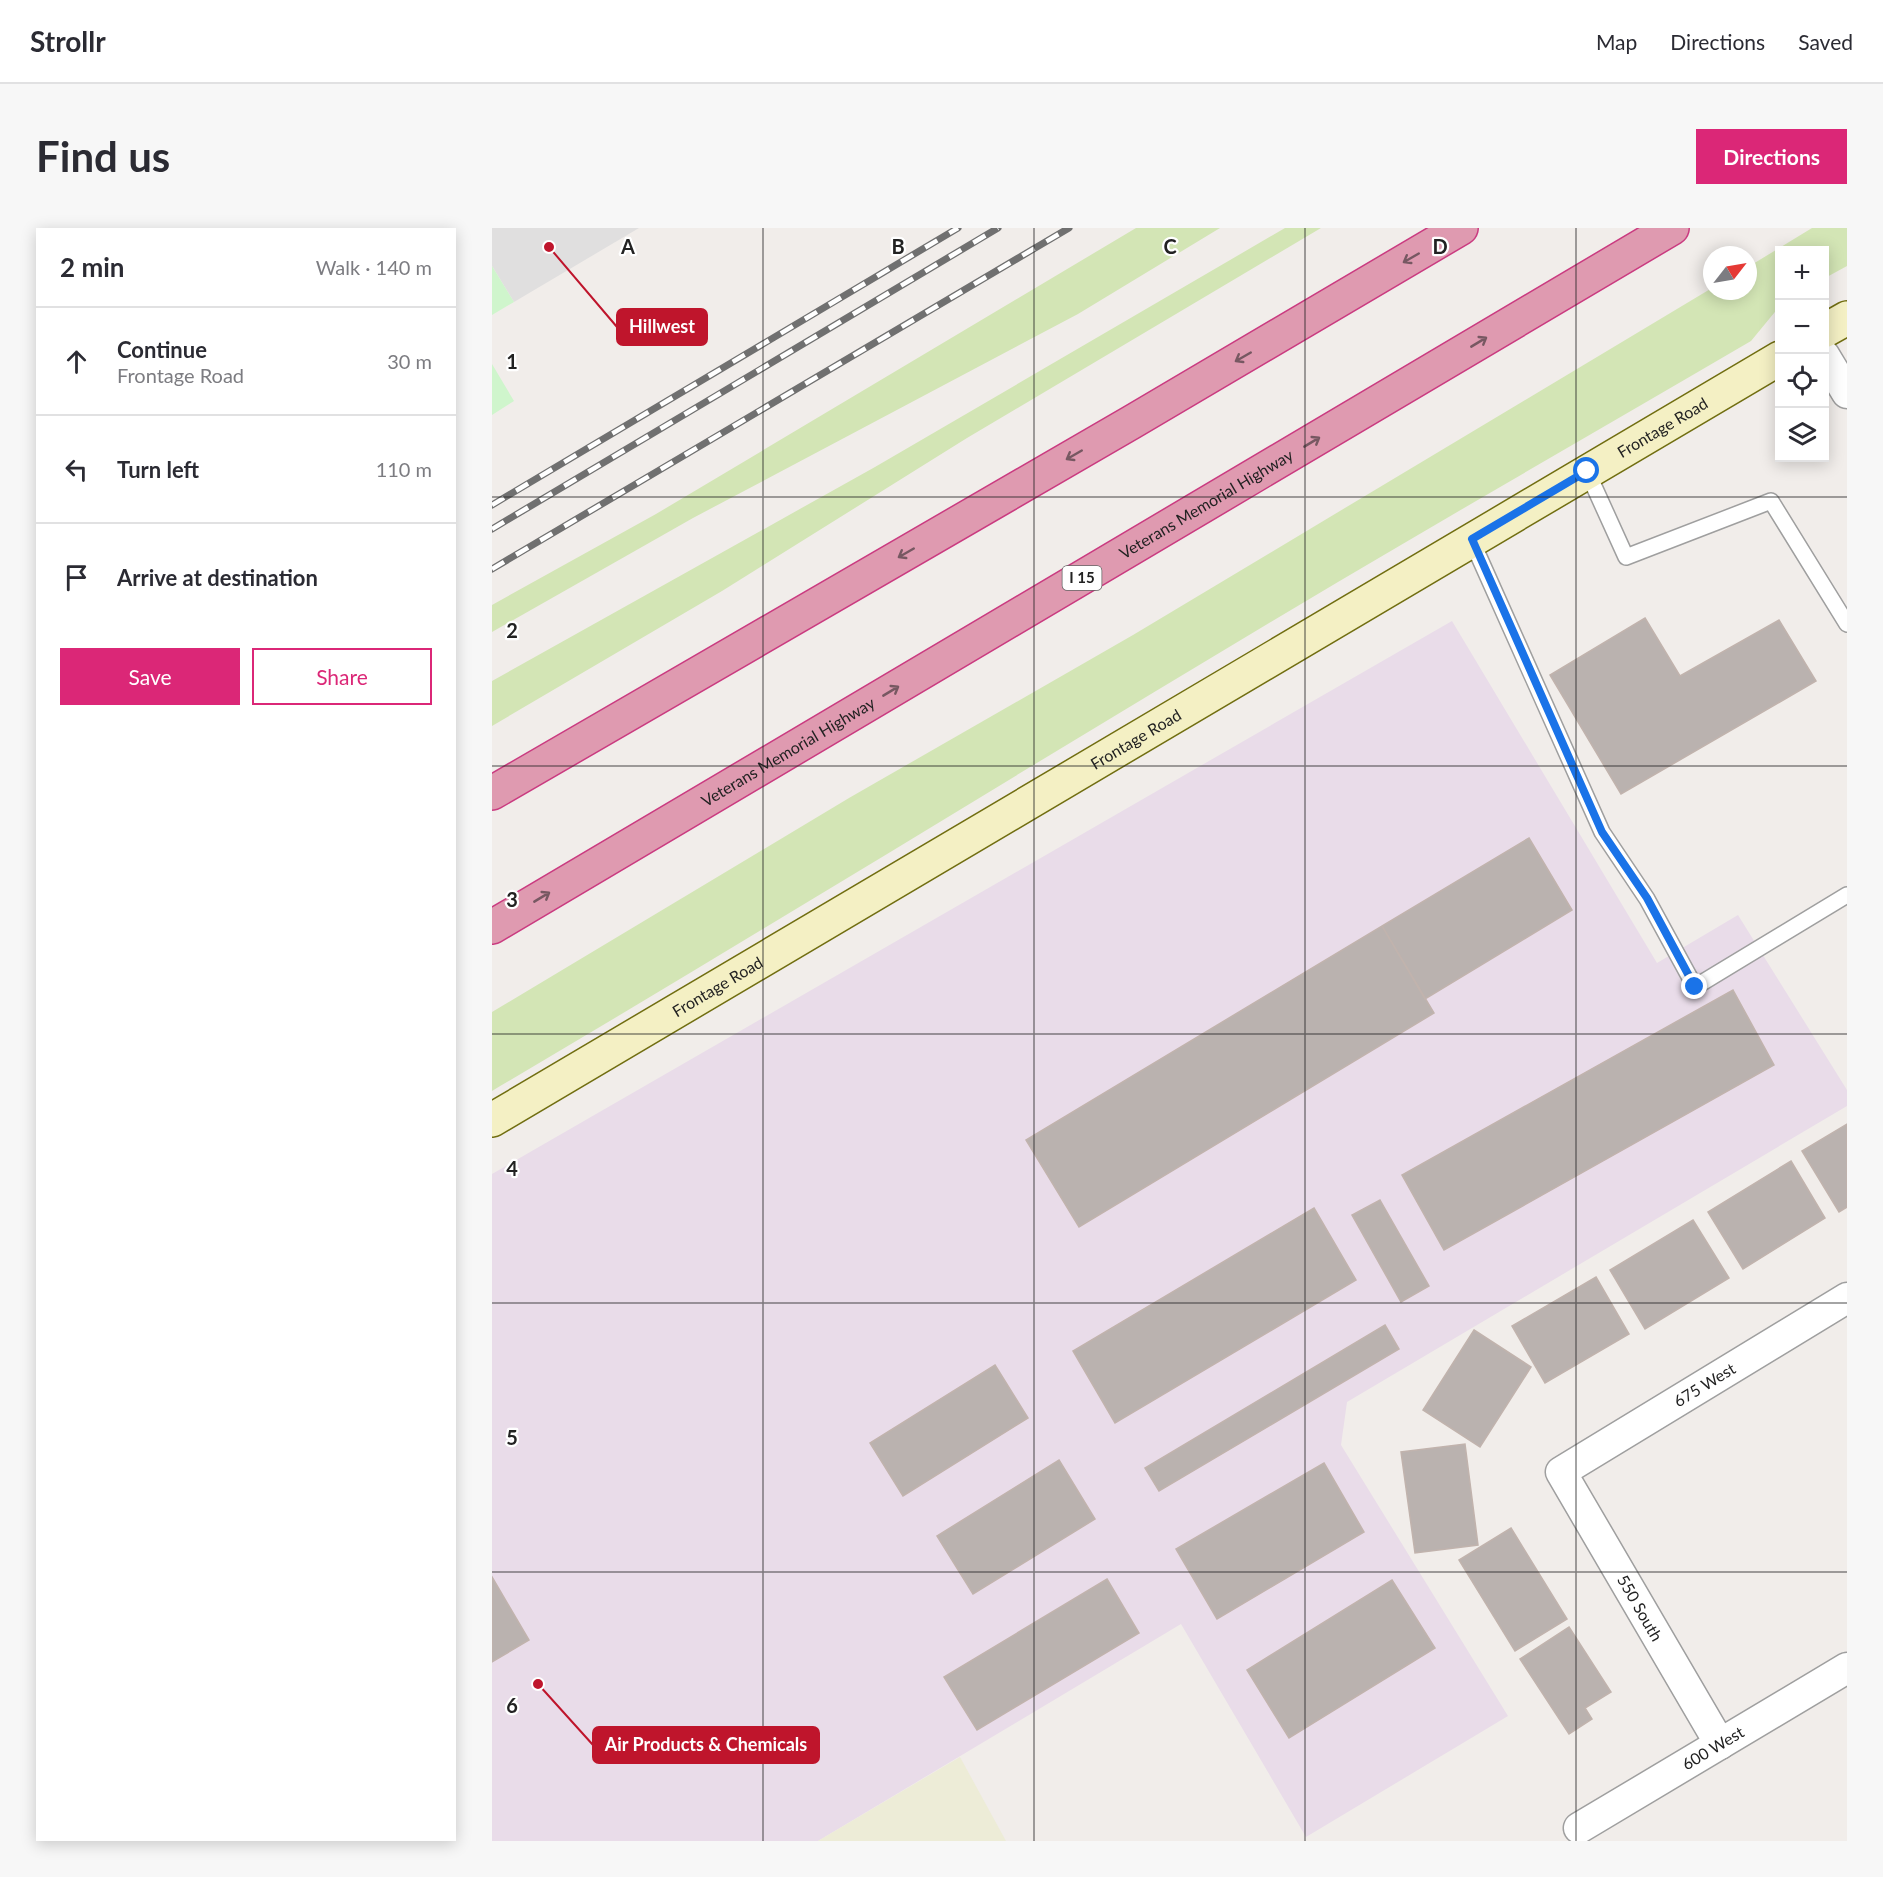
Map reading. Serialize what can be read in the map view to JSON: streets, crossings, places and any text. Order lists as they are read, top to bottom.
{
  "streets": {
    "highway": ["Veterans Memorial Highway", "I 15"],
    "street": [
      "Frontage Road",
      "675 West",
      "550 South",
      "600 West"
    ]
  },
  "crossings": [
    ["675 West", "550 South"],
    ["550 South", "600 West"]
  ],
  "places": ["Hillwest", "Air Products & Chemicals"],
  "north": "top right",
  "page": {
    "header": "Strollr",
    "nav": ["Map", "Directions", "Saved"],
    "buttons": [
      "Directions",
      ["Save", "Share"]
    ],
    "title": "Find us",
    "heading": ["2 min", "Walk · 140 m"],
    "map_buttons": ["+", "−"],
    "list": [
      ["Continue", "Frontage Road", "30 m"],
      ["Turn left", "110 m"],
      "Arrive at destination"
    ]
  },
  "grid": {
    "columns": [
      "A",
      "B",
      "C",
      "D"
    ],
    "rows": [
      "1",
      "2",
      "3",
      "4",
      "5",
      "6"
    ]
  }
}
